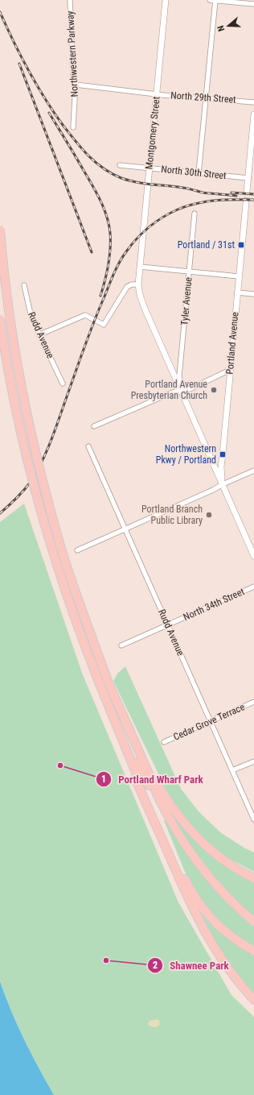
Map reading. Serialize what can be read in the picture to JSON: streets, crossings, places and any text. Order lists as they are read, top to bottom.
{
  "streets": {
    "street": [
      "Northwestern Parkway",
      "North 29th Street",
      "Montgomery Street",
      "North 30th Street",
      "Tyler Avenue",
      "Rudd Avenue",
      "Portland Avenue",
      "North 34th Street",
      "Cedar Grove Terrace"
    ]
  },
  "crossings": [
    ["Northwestern Parkway", "North 29th Street"],
    ["North 29th Street", "Montgomery Street"],
    ["Montgomery Street", "North 30th Street"],
    ["Rudd Avenue", "North 34th Street"],
    ["Rudd Avenue", "Cedar Grove Terrace"]
  ],
  "places": {
    "transit": ["Portland / 31st", "Northwestern Pkwy / Portland"],
    "other": [
      "Portland Avenue Presbyterian Church",
      "Portland Branch Public Library",
      "Portland Wharf Park",
      "Shawnee Park"
    ]
  },
  "north": "left"
}
